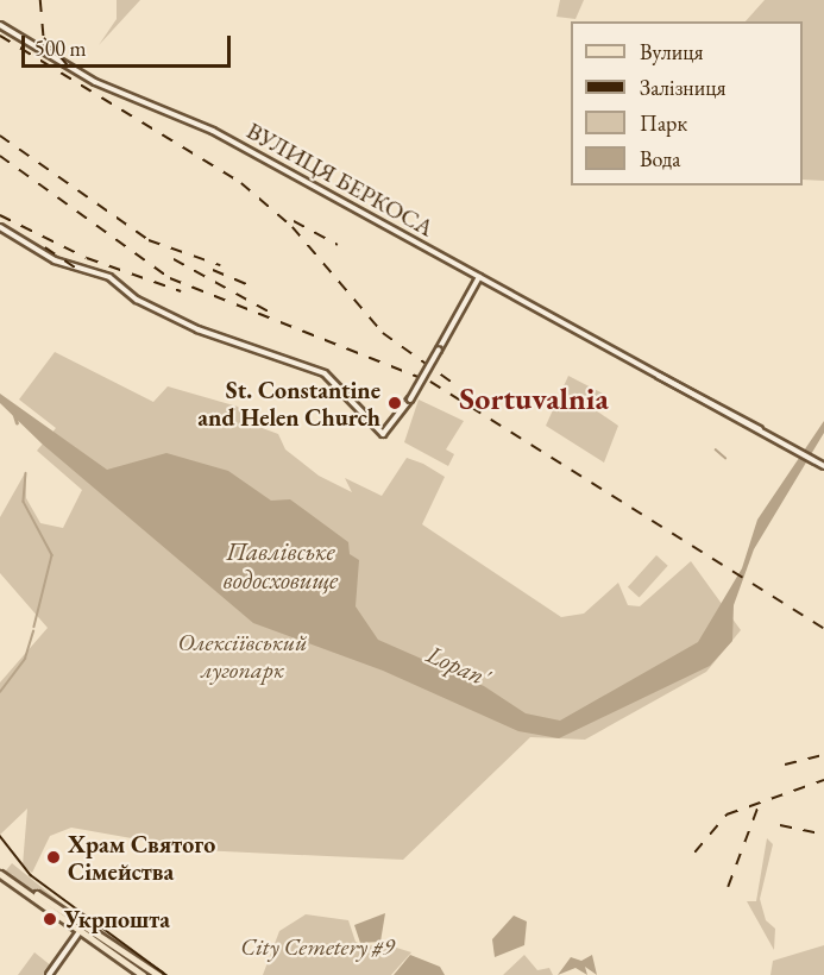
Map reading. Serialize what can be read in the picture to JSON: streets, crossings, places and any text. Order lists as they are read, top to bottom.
{
  "streets": {
    "street": ["ВУЛИЦЯ БЕРКОСА"]
  },
  "districts": ["Sortuvalnia"],
  "water": ["Павлівське водосховище", "Lopan'"],
  "parks": ["Олексіївський лугопарк", "City Cemetery #9"],
  "places": ["St. Constantine and Helen Church", "Храм Святого Сімейства", "Укрпошта"],
  "legend": [
    "Вулиця",
    "Залізниця",
    "Парк",
    "Вода"
  ],
  "scale_bar": "500 m"
}
